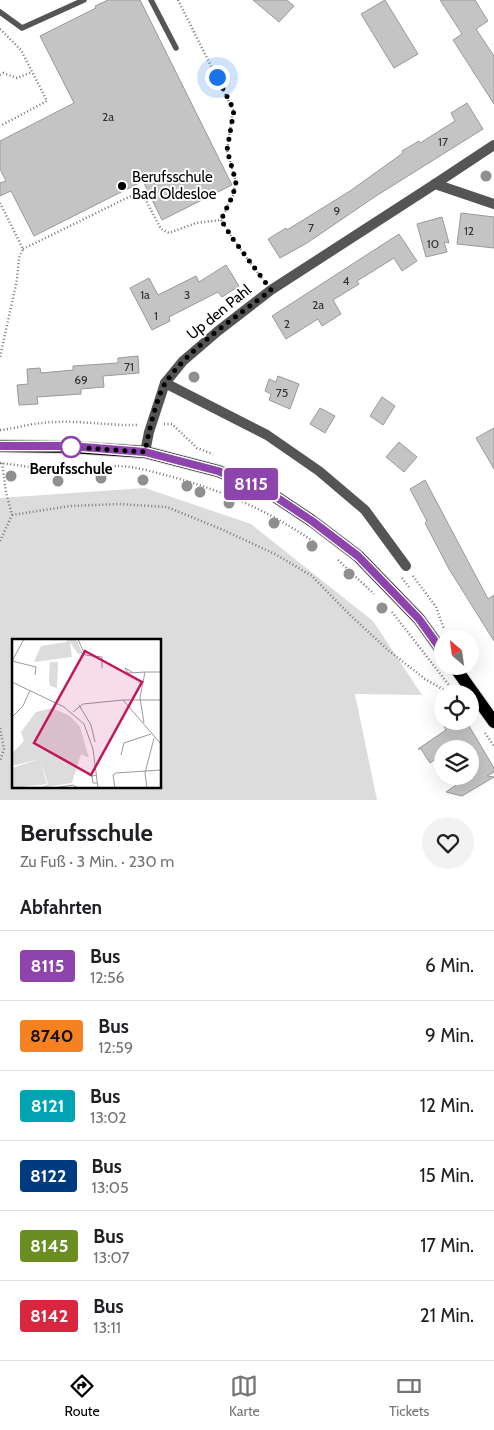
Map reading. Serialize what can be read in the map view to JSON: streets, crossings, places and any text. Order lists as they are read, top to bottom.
{
  "streets": {
    "street": ["Up den Pahl"]
  },
  "places": ["Berufsschule Bad Oldesloe", "Berufsschule"],
  "lines": ["bus line 8115"],
  "house_numbers": [
    "2a",
    "17",
    "9",
    "7",
    "12",
    "10",
    "4",
    "1a",
    "3",
    "2a",
    "1",
    "2",
    "71",
    "69",
    "75"
  ],
  "north": "top left",
  "page": {
    "on_map": "8115",
    "heading": [
      ["Berufsschule", "Zu Fuß · 3 Min. · 230 m"],
      "Abfahrten"
    ],
    "list": [
      {
        "mark": "8115",
        "name": "Bus",
        "note": "12:56",
        "value": "6 Min."
      },
      {
        "mark": "8740",
        "name": "Bus",
        "note": "12:59",
        "value": "9 Min."
      },
      {
        "mark": "8121",
        "name": "Bus",
        "note": "13:02",
        "value": "12 Min."
      },
      {
        "mark": "8122",
        "name": "Bus",
        "note": "13:05",
        "value": "15 Min."
      },
      {
        "mark": "8145",
        "name": "Bus",
        "note": "13:07",
        "value": "17 Min."
      },
      {
        "mark": "8142",
        "name": "Bus",
        "note": "13:11",
        "value": "21 Min."
      }
    ],
    "tabs": ["Route", "Karte", "Tickets"]
  }
}
